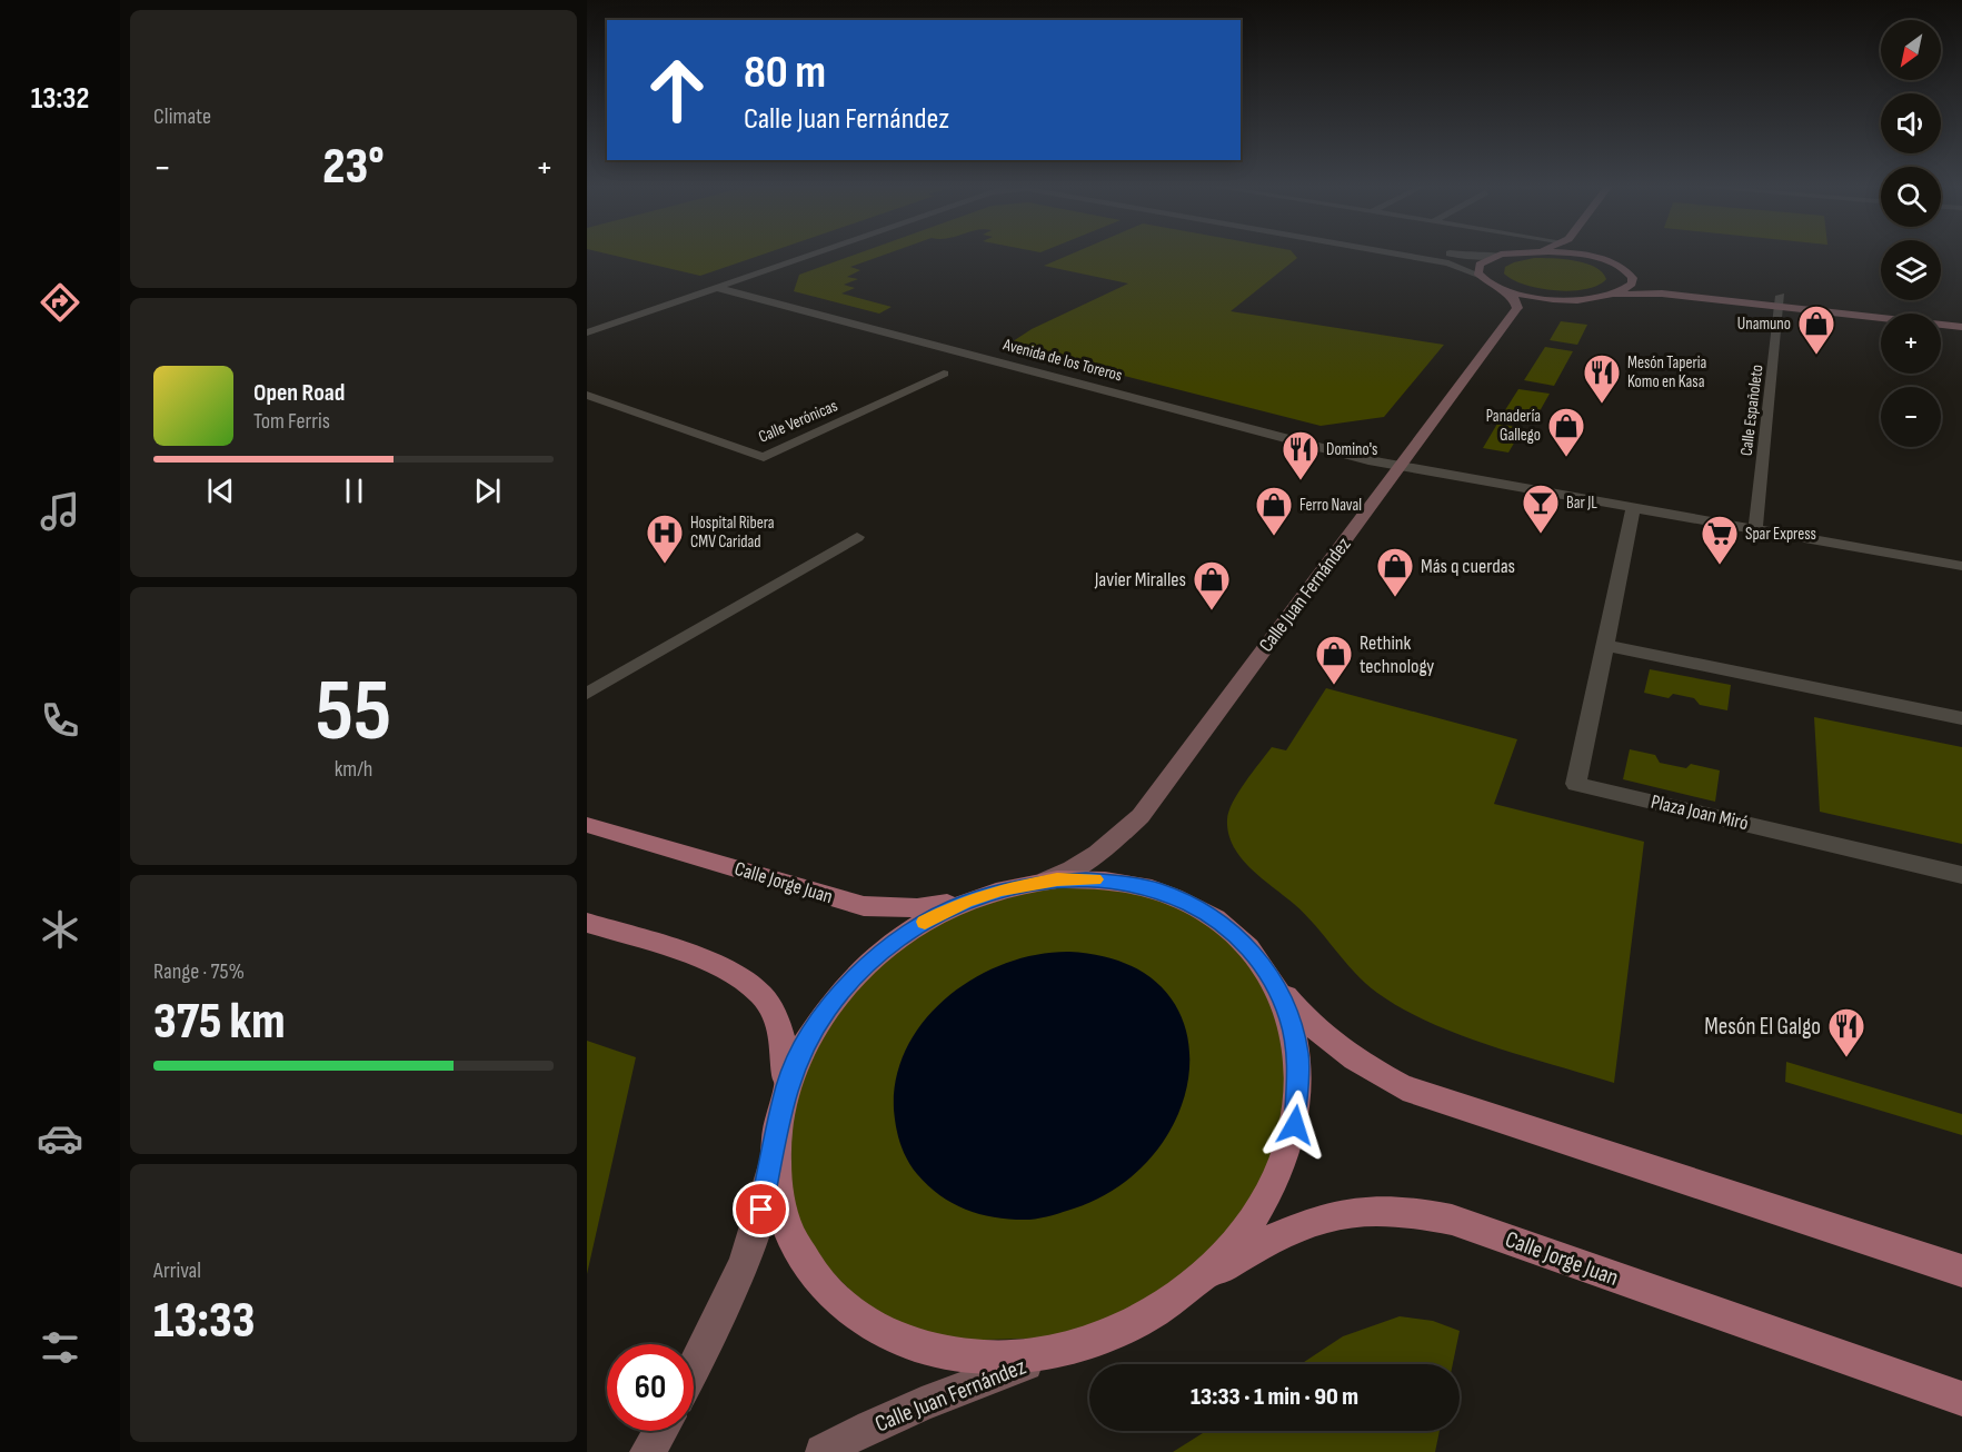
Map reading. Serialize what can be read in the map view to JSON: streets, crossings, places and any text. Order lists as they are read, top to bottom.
{
  "streets": {
    "main road": ["Calle Juan Fernández", "Calle Jorge Juan"],
    "street": [
      "Avenida de los Toreros",
      "Calle Españoleto",
      "Calle Verónicas",
      "Plaza Joan Miró"
    ]
  },
  "crossings": [
    ["Avenida de los Toreros", "Calle Españoleto"],
    ["Avenida de los Toreros", "Calle Juan Fernández"],
    ["Avenida de los Toreros", "Plaza Joan Miró"]
  ],
  "places": {
    "shop": [
      "Unamuno",
      "Panadería Gallego",
      "Ferro Naval",
      "Más q cuerdas",
      "Javier Miralles",
      "Rethink technology"
    ],
    "restaurant": ["Mesón Taperia Komo en Kasa", "Domino's", "Mesón El Galgo"],
    "bar": ["Bar JL"],
    "hospital": ["Hospital Ribera CMV Caridad"],
    "supermarket": ["Spar Express"]
  },
  "north": "bottom left",
  "page": {
    "tabs": "13:32",
    "tile": [
      "Climate",
      ["55", "km/h"],
      ["Range · 75%", "375 km"],
      ["Arrival", "13:33"]
    ],
    "map_buttons": ["+", "−"],
    "turn": ["80 m", "Calle Juan Fernández"],
    "heat": ["−", "23°", "+"],
    "song": ["Open Road", "Tom Ferris"],
    "limit": "60",
    "trip": "13:33 · 1 min · 90 m"
  }
}
